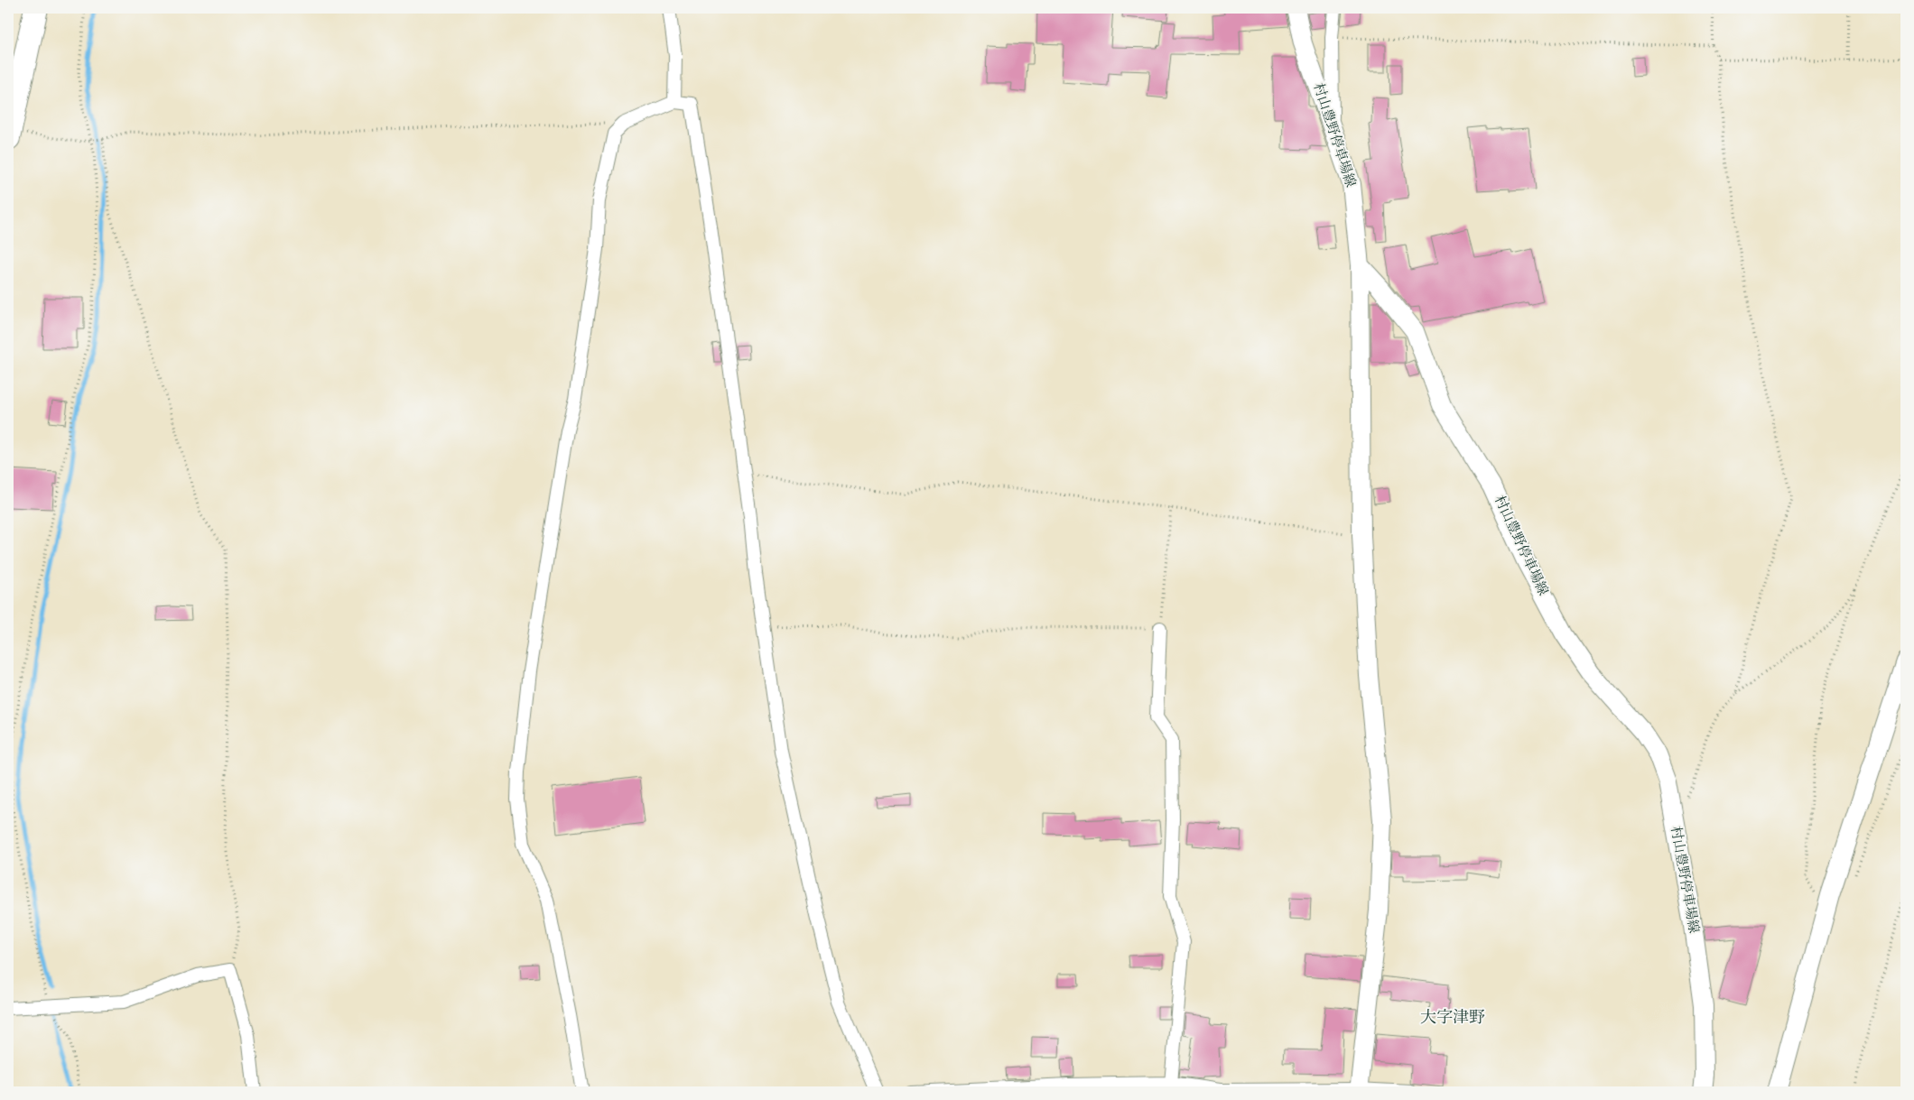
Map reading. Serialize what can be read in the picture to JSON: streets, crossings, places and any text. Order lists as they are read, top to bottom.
{
  "streets": {
    "main road": ["村山豊野停車場線"]
  },
  "districts": ["大字津野"]
}
